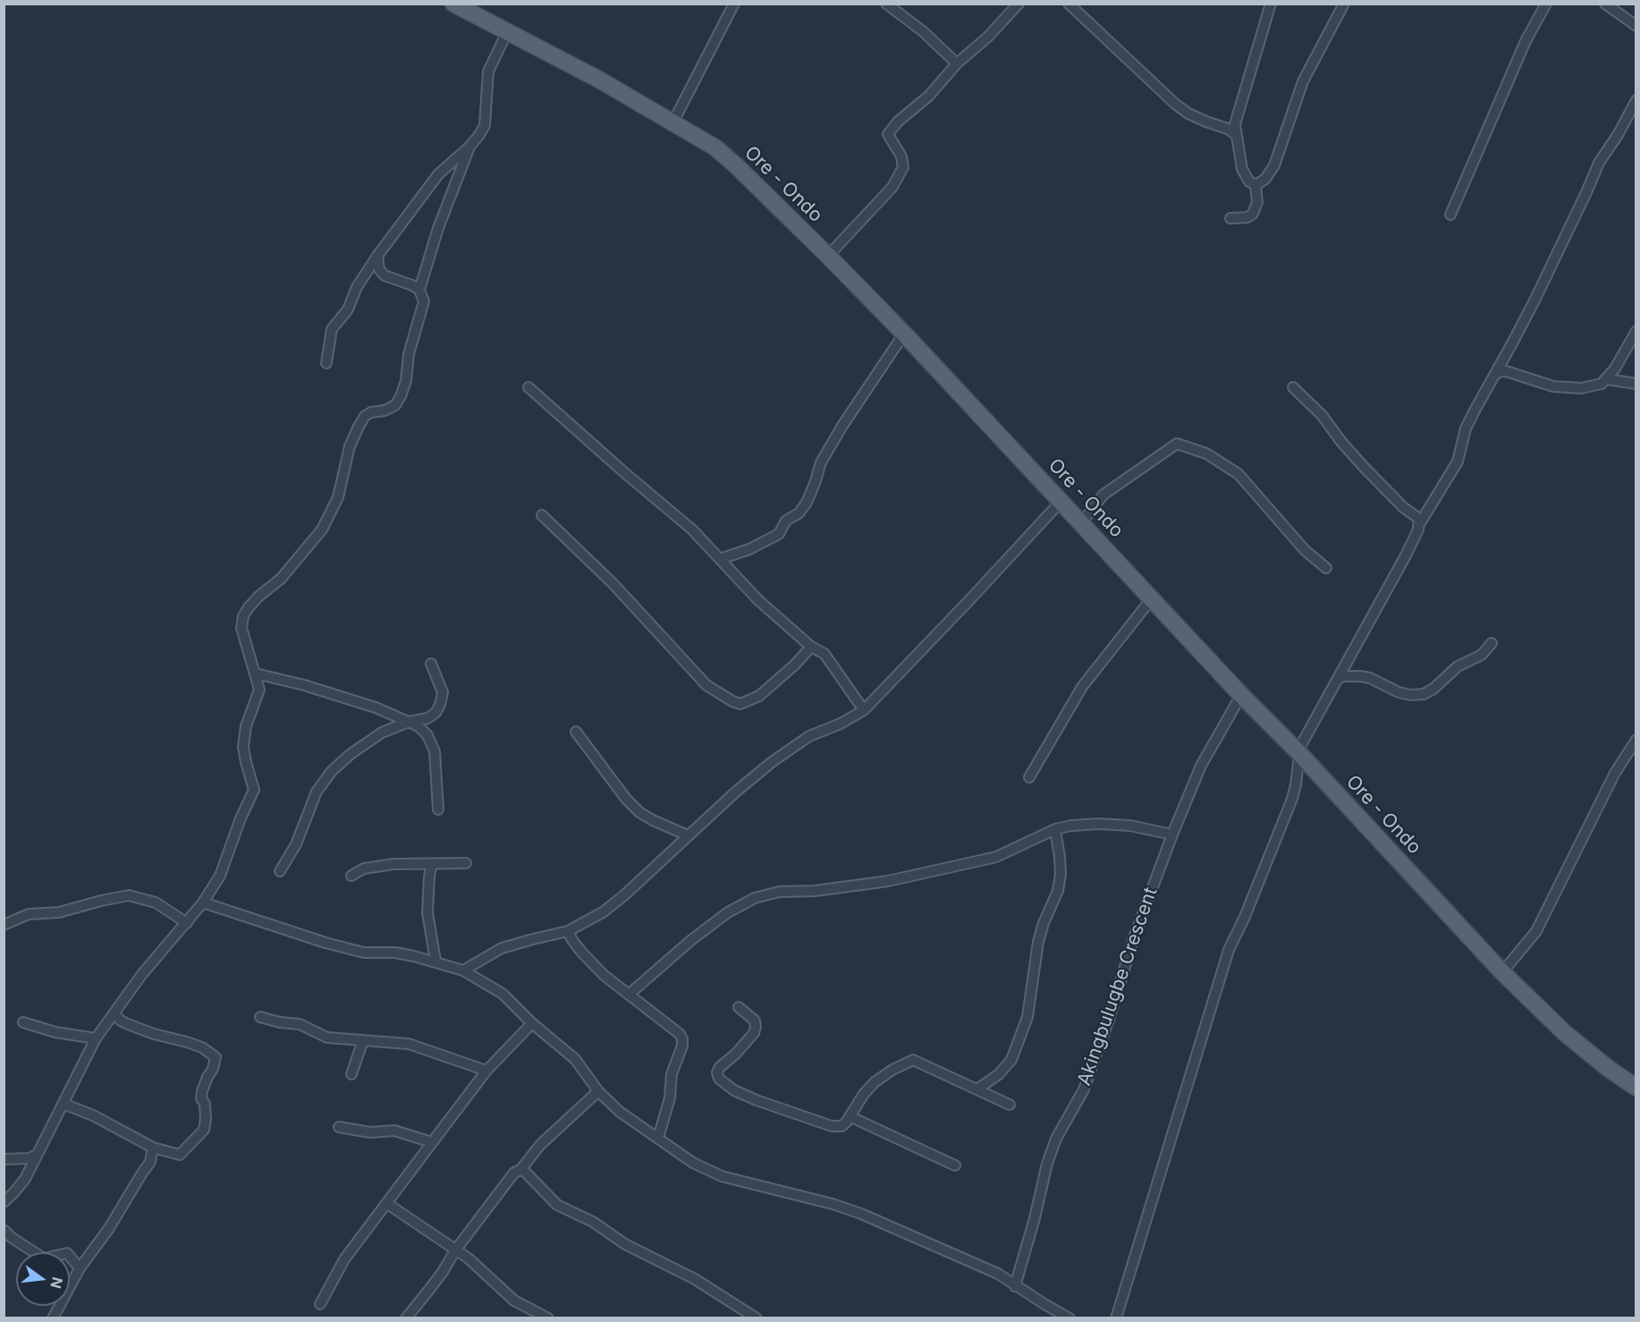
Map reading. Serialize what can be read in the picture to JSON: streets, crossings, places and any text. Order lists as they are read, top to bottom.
{
  "streets": {
    "main road": ["Ore - Ondo"],
    "street": ["Akingbulugbe Crescent"]
  },
  "crossings": [
    ["Ore - Ondo", "Akingbulugbe Crescent"]
  ],
  "north": "right"
}
